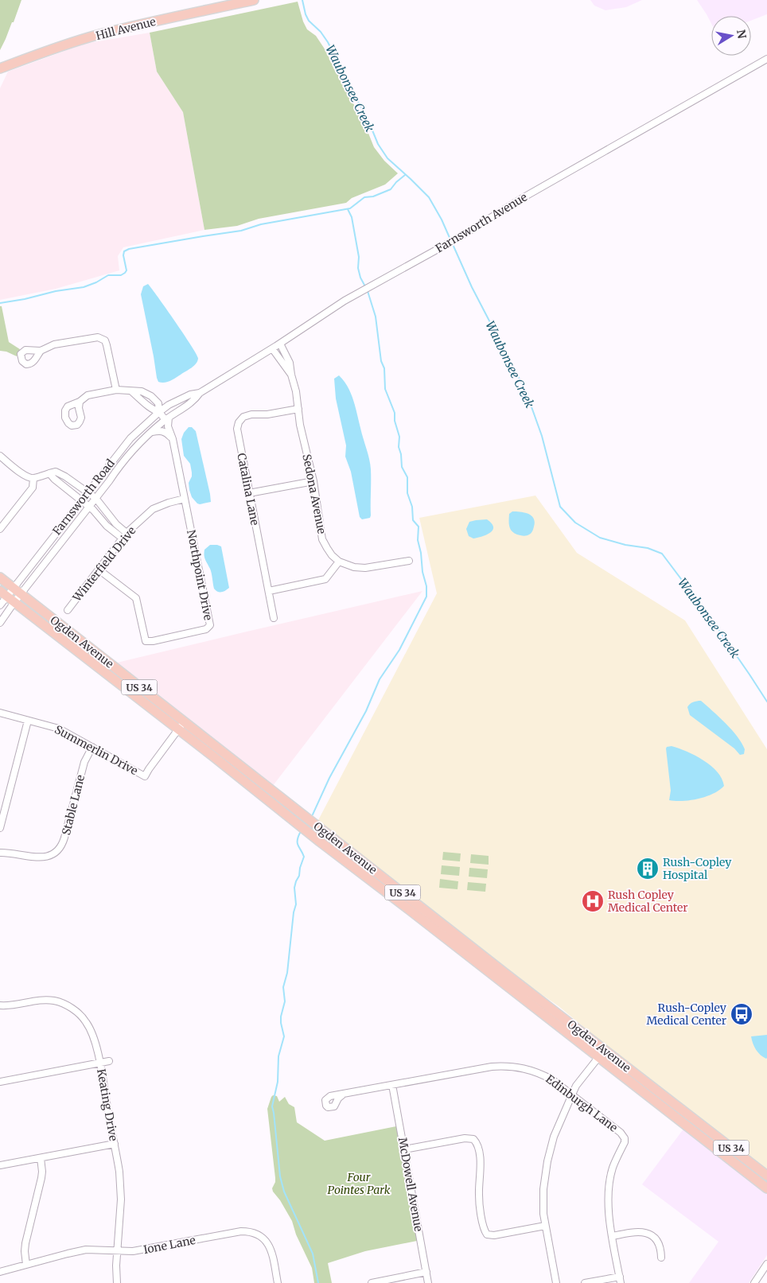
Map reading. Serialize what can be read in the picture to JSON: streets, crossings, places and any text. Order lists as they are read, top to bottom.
{
  "streets": {
    "main road": ["Hill Avenue", "Ogden Avenue", "US 34"],
    "street": [
      "Farnsworth Avenue",
      "Catalina Lane",
      "Sedona Avenue",
      "Farnsworth Road",
      "Winterfield Drive",
      "Northpoint Drive",
      "Summerlin Drive",
      "Stable Lane",
      "Edinburgh Lane",
      "Keating Drive",
      "McDowell Avenue",
      "Ione Lane"
    ]
  },
  "crossings": [
    ["Farnsworth Avenue", "Sedona Avenue"],
    ["Farnsworth Avenue", "Farnsworth Road"],
    ["Farnsworth Avenue", "Northpoint Drive"],
    ["Catalina Lane", "Sedona Avenue"],
    ["Farnsworth Road", "Northpoint Drive"],
    ["Farnsworth Road", "Ogden Avenue"],
    ["Winterfield Drive", "Northpoint Drive"],
    ["Ogden Avenue", "Summerlin Drive"],
    ["Summerlin Drive", "Stable Lane"],
    ["Edinburgh Lane", "McDowell Avenue"],
    ["Keating Drive", "Ione Lane"]
  ],
  "water": ["Waubonsee Creek"],
  "parks": ["Four Pointes Park"],
  "places": {
    "building": ["Rush-Copley Hospital"],
    "hospital": ["Rush Copley Medical Center"],
    "bus stop": ["Rush-Copley Medical Center"]
  },
  "north": "right"
}
